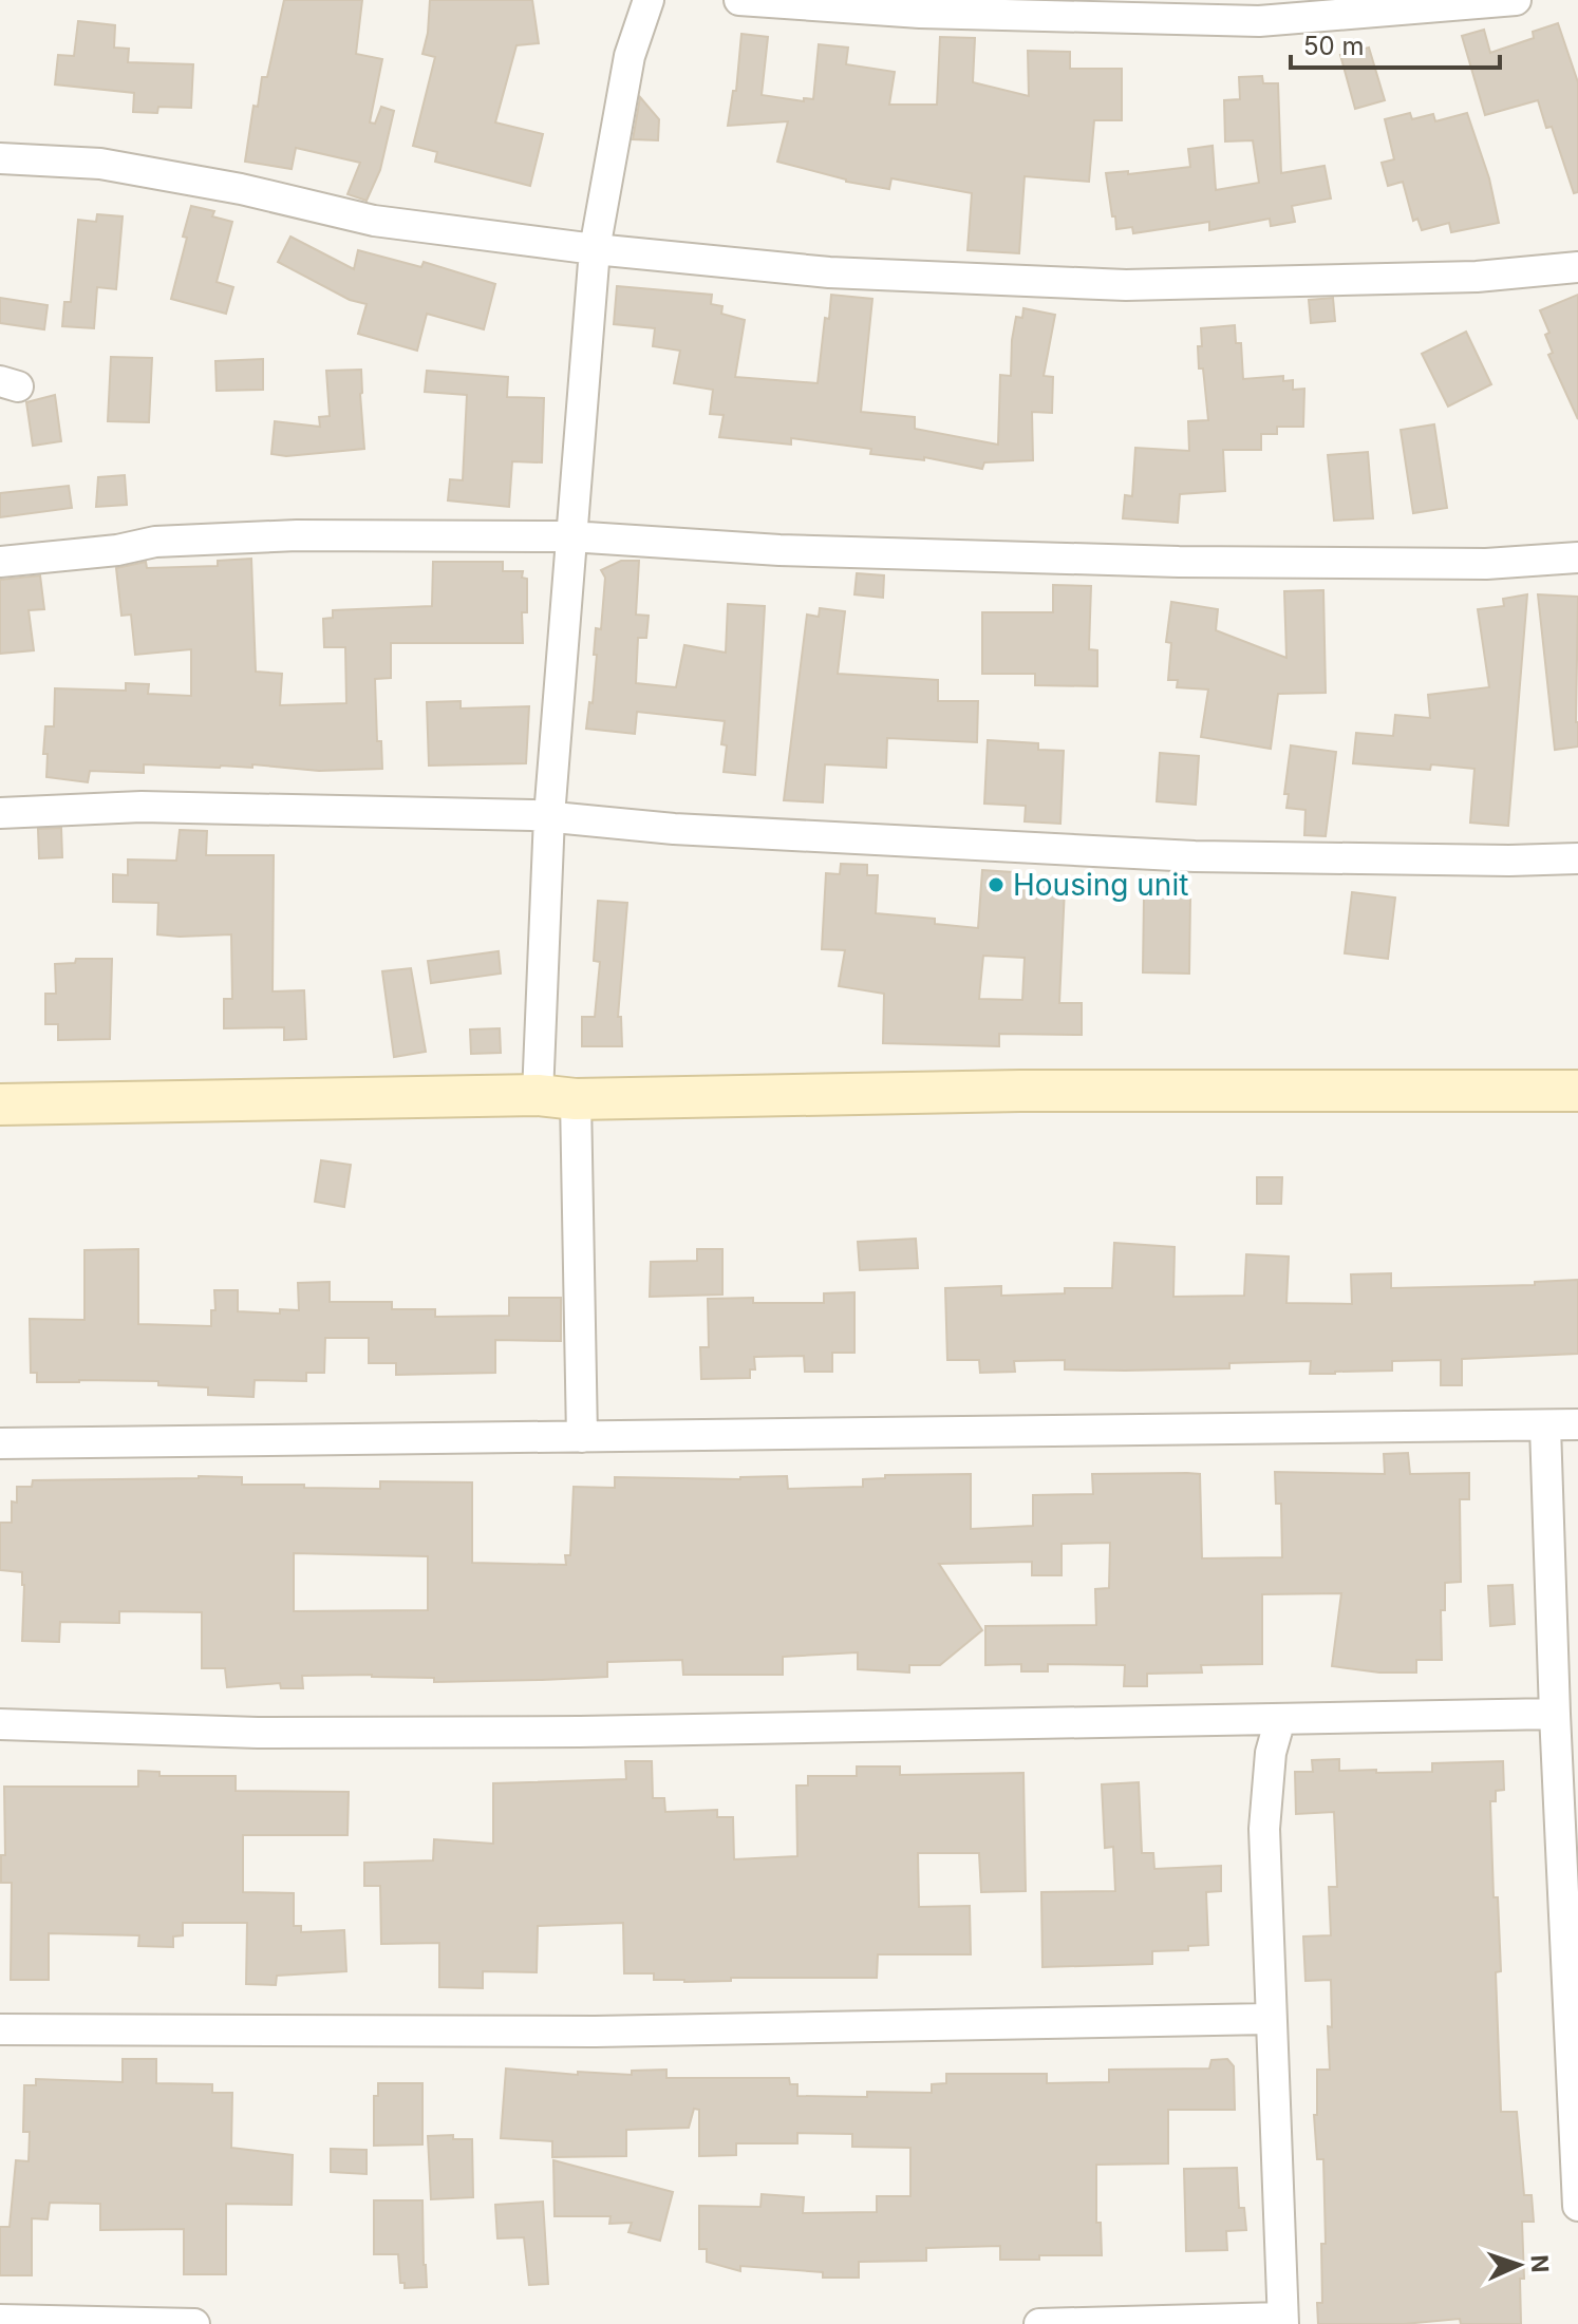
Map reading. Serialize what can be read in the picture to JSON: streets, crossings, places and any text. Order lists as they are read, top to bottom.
{
  "places": ["Housing unit"],
  "scale_bar": "50 m",
  "north": "right"
}
